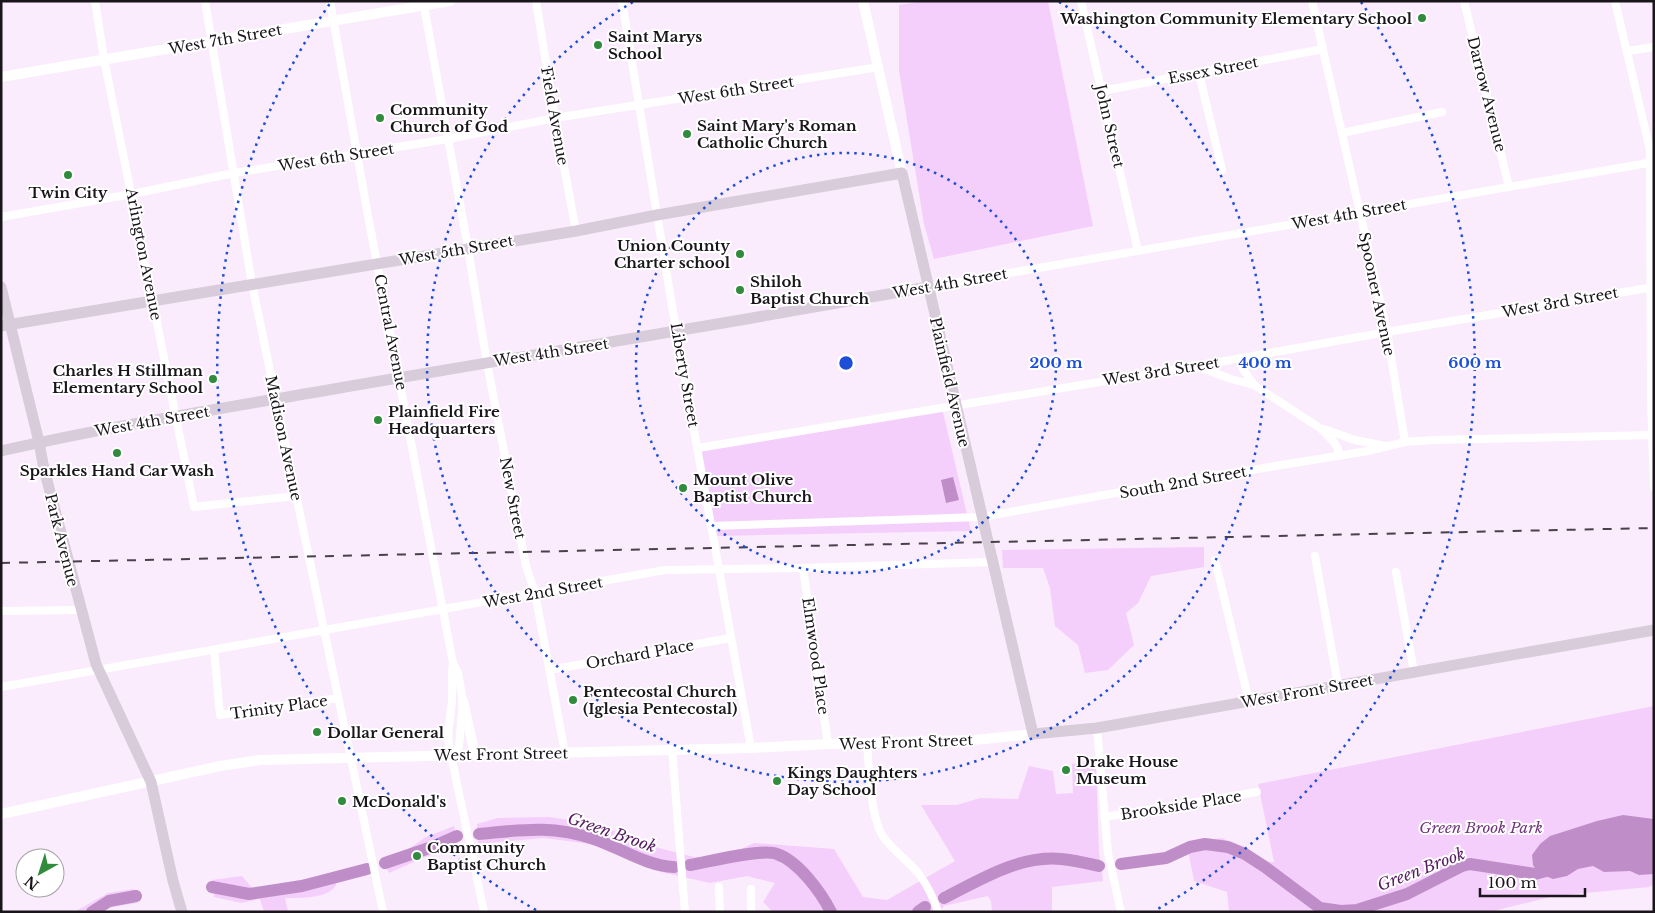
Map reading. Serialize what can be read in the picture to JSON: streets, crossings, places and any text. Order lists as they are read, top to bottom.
{
  "streets": {
    "main road": [
      "West 4th Street",
      "West 5th Street",
      "Plainfield Avenue",
      "Park Avenue",
      "West Front Street"
    ],
    "street": [
      "West 7th Street",
      "Essex Street",
      "West 6th Street",
      "Darrow Avenue",
      "Field Avenue",
      "John Street",
      "Arlington Avenue",
      "Spooner Avenue",
      "West 3rd Street",
      "Central Avenue",
      "Liberty Street",
      "Madison Avenue",
      "South 2nd Street",
      "New Street",
      "West 2nd Street",
      "Orchard Place",
      "Elmwood Place",
      "Trinity Place",
      "Brookside Place"
    ]
  },
  "crossings": [
    ["West 7th Street", "Arlington Avenue"],
    ["West 7th Street", "Central Avenue"],
    ["West 7th Street", "Madison Avenue"],
    ["West 7th Street", "New Street"],
    ["Essex Street", "John Street"],
    ["Essex Street", "Spooner Avenue"],
    ["West 6th Street", "Field Avenue"],
    ["West 6th Street", "Arlington Avenue"],
    ["West 6th Street", "Central Avenue"],
    ["West 6th Street", "Liberty Street"],
    ["West 6th Street", "Plainfield Avenue"],
    ["West 6th Street", "Madison Avenue"],
    ["West 6th Street", "New Street"],
    ["Darrow Avenue", "West 4th Street"],
    ["Field Avenue", "West 5th Street"],
    ["John Street", "West 4th Street"],
    ["West 4th Street", "Arlington Avenue"],
    ["West 4th Street", "Spooner Avenue"],
    ["West 4th Street", "Central Avenue"],
    ["West 4th Street", "Liberty Street"],
    ["West 4th Street", "Plainfield Avenue"],
    ["West 4th Street", "Madison Avenue"],
    ["West 4th Street", "New Street"],
    ["West 4th Street", "Park Avenue"],
    ["West 5th Street", "Arlington Avenue"],
    ["West 5th Street", "Central Avenue"],
    ["West 5th Street", "Liberty Street"],
    ["West 5th Street", "Plainfield Avenue"],
    ["West 5th Street", "Madison Avenue"],
    ["West 5th Street", "New Street"],
    ["West 5th Street", "Park Avenue"],
    ["Arlington Avenue", "Madison Avenue"],
    ["Spooner Avenue", "West 3rd Street"],
    ["Spooner Avenue", "South 2nd Street"],
    ["West 3rd Street", "Liberty Street"],
    ["West 3rd Street", "Plainfield Avenue"],
    ["Central Avenue", "West 2nd Street"],
    ["Central Avenue", "West Front Street"],
    ["Liberty Street", "South 2nd Street"],
    ["Liberty Street", "West 2nd Street"],
    ["Liberty Street", "Orchard Place"],
    ["Liberty Street", "West Front Street"],
    ["Plainfield Avenue", "South 2nd Street"],
    ["Plainfield Avenue", "West 2nd Street"],
    ["Plainfield Avenue", "West Front Street"],
    ["Madison Avenue", "West 2nd Street"],
    ["Madison Avenue", "West Front Street"],
    ["Madison Avenue", "Trinity Place"],
    ["New Street", "West 2nd Street"],
    ["New Street", "Orchard Place"],
    ["New Street", "West Front Street"],
    ["Park Avenue", "West 2nd Street"],
    ["Park Avenue", "West Front Street"],
    ["West 2nd Street", "Elmwood Place"],
    ["West 2nd Street", "Trinity Place"],
    ["Elmwood Place", "West Front Street"]
  ],
  "water": ["Green Brook"],
  "parks": ["Green Brook Park"],
  "places": [
    "Washington Community Elementary School",
    "Saint Marys School",
    "Community Church of God",
    "Saint Mary's Roman Catholic Church",
    "Twin City",
    "Union County Charter school",
    "Shiloh Baptist Church",
    "Charles H Stillman Elementary School",
    "Plainfield Fire Headquarters",
    "Sparkles Hand Car Wash",
    "Mount Olive Baptist Church",
    "Pentecostal Church (Iglesia Pentecostal)",
    "Dollar General",
    "Drake House Museum",
    "Kings Daughters Day School",
    "McDonald's",
    "Community Baptist Church"
  ],
  "scale_bar": "100 m",
  "north": "bottom left",
  "rings": ["200 m", "400 m", "600 m"]
}
